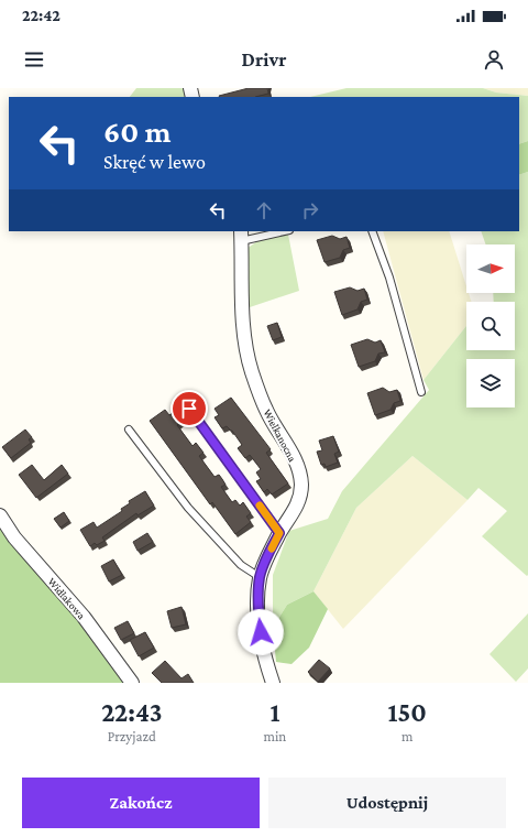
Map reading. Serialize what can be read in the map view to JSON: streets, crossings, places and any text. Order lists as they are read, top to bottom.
{
  "streets": {
    "street": ["Wielkanocna", "Widłakowa"]
  },
  "north": "right",
  "page": {
    "status": "22:42",
    "header": "Drivr",
    "turn": ["60 m", "Skręć w lewo"],
    "eta": [
      "22:43",
      "Przyjazd",
      "1",
      "min",
      "150",
      "m"
    ],
    "buttons": ["Zakończ", "Udostępnij"]
  }
}
